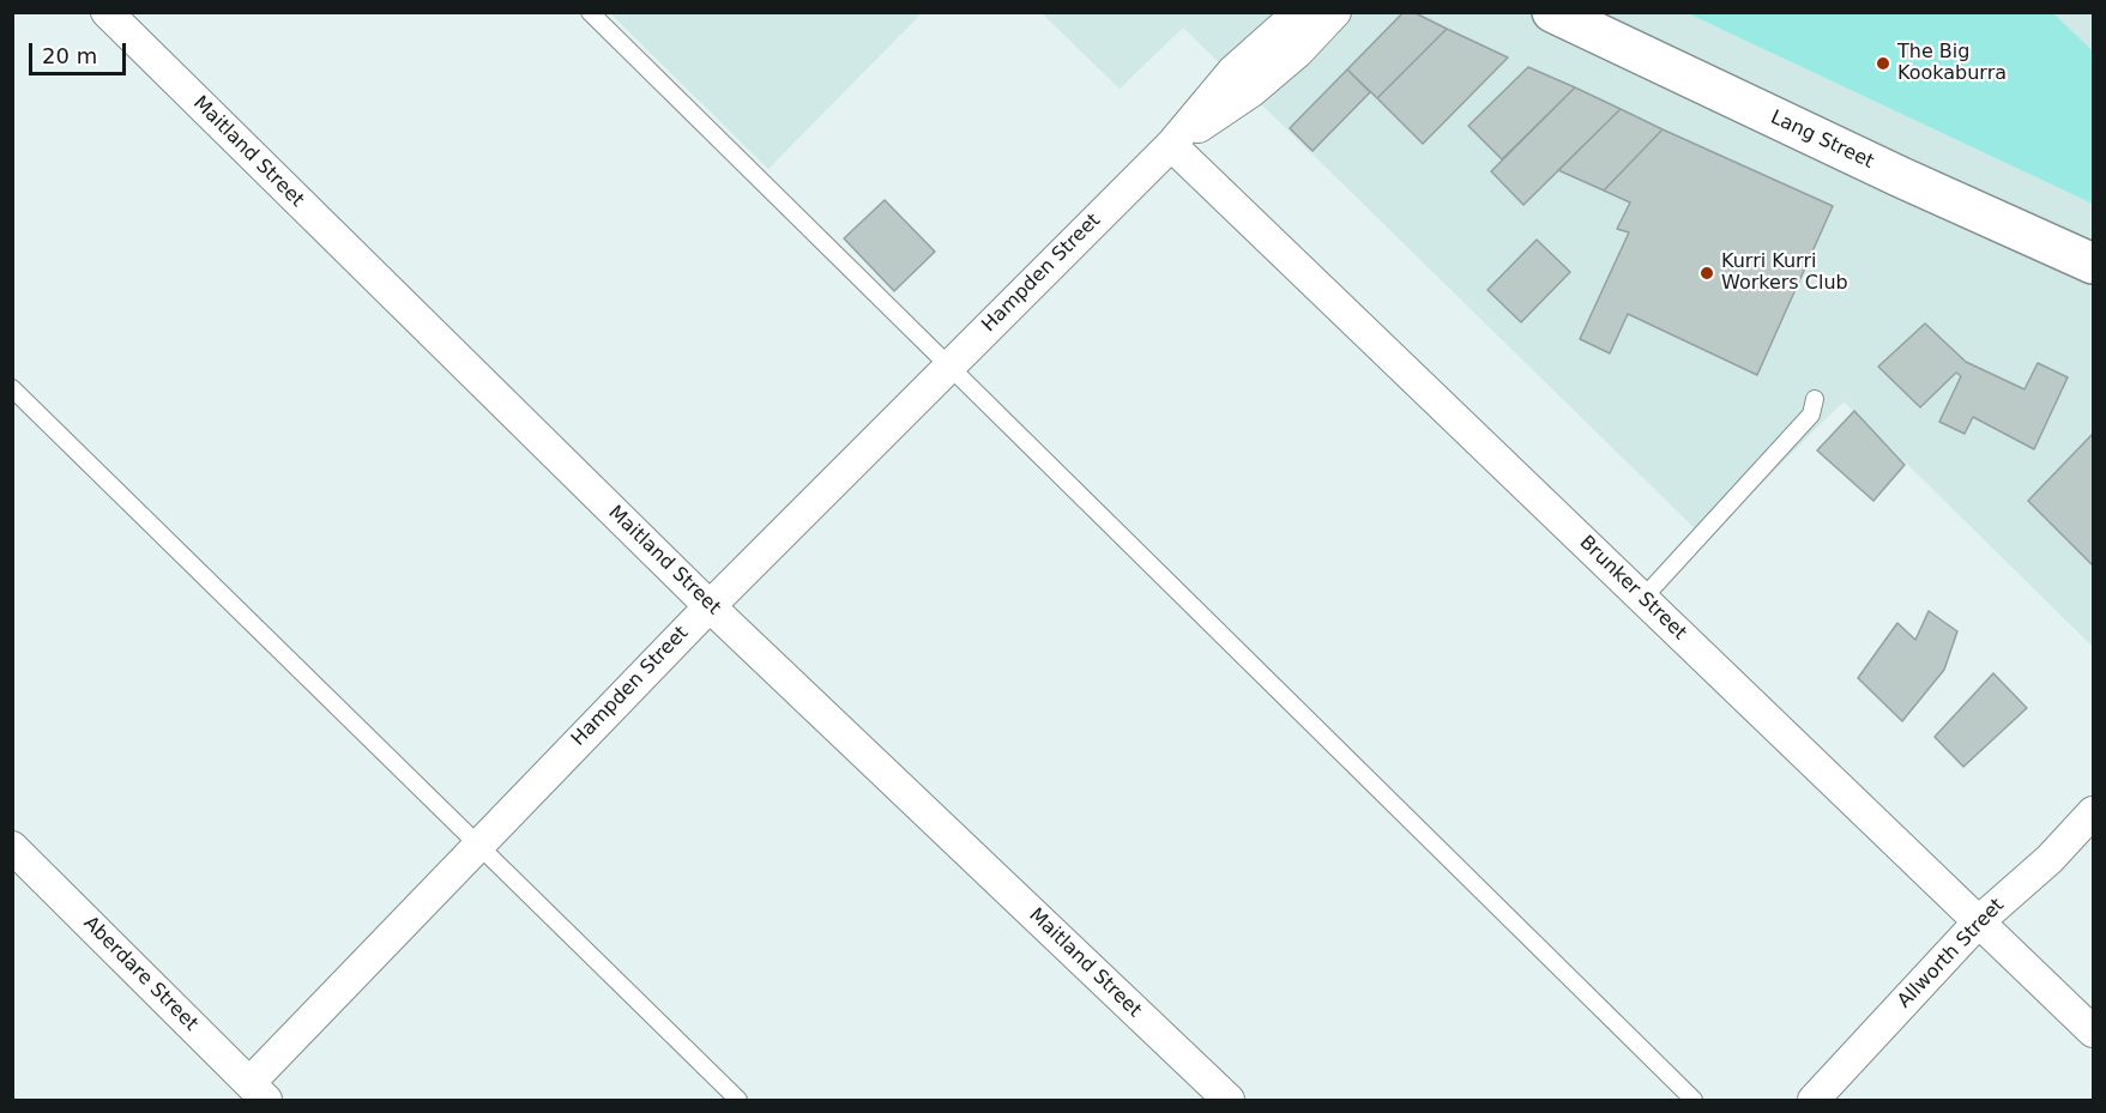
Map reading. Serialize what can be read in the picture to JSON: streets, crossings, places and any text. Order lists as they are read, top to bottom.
{
  "streets": {
    "street": [
      "Lang Street",
      "Maitland Street",
      "Hampden Street",
      "Brunker Street",
      "Allworth Street",
      "Aberdare Street"
    ]
  },
  "crossings": [
    ["Maitland Street", "Hampden Street"],
    ["Hampden Street", "Brunker Street"],
    ["Hampden Street", "Aberdare Street"],
    ["Brunker Street", "Allworth Street"]
  ],
  "places": ["The Big Kookaburra", "Kurri Kurri Workers Club"],
  "scale_bar": "20 m"
}
